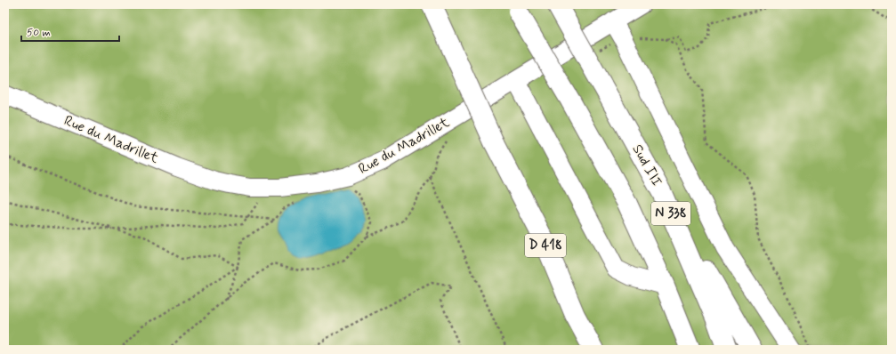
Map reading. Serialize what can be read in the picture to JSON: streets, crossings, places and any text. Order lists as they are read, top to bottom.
{
  "streets": {
    "highway": ["Sud III", "N 338", "D 418"],
    "street": ["Rue du Madrillet"]
  },
  "scale_bar": "50 m"
}
